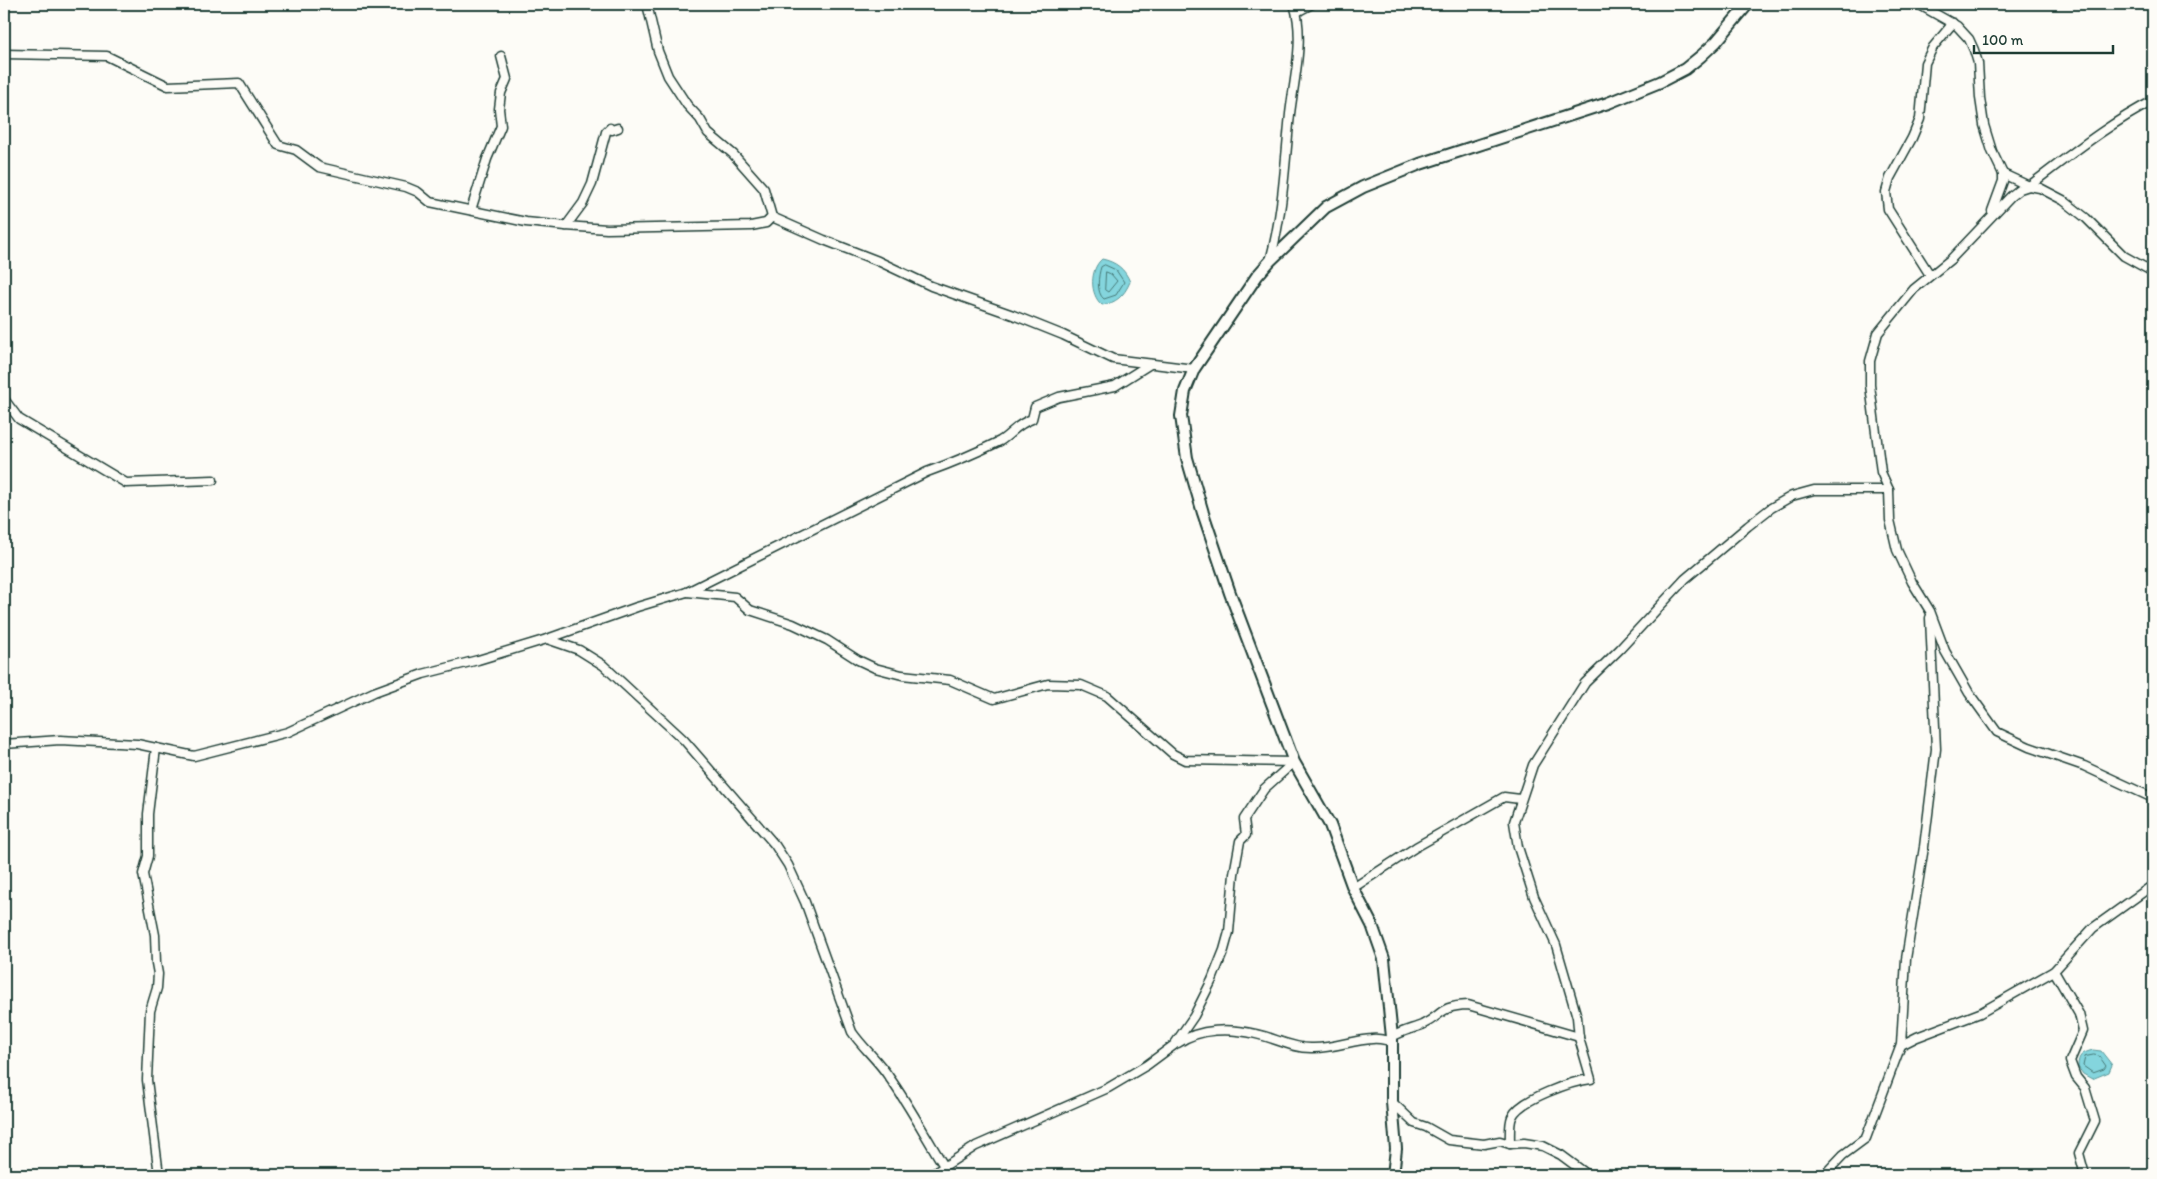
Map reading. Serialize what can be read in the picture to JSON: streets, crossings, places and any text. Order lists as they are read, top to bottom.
{
  "scale_bar": "100 m"
}
